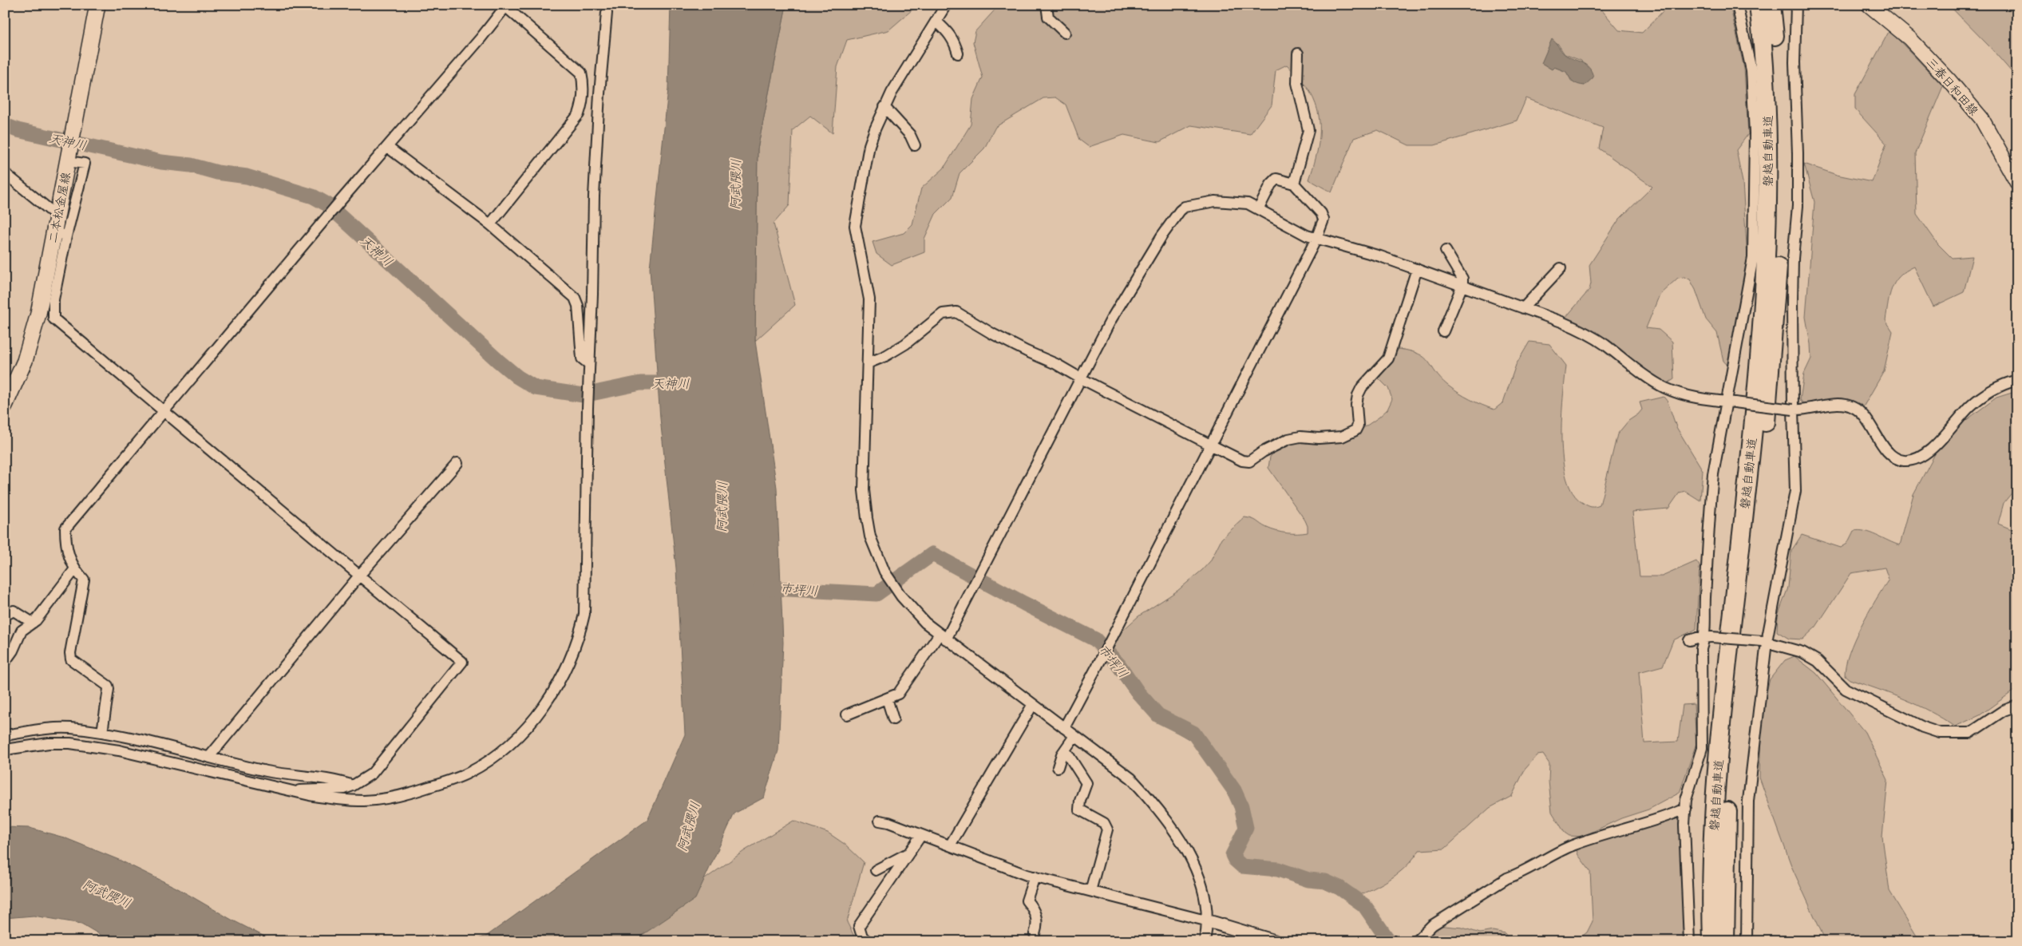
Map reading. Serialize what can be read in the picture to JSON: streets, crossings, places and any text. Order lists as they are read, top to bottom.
{
  "streets": {
    "highway": ["磐越自動車道"],
    "main road": ["三春日和田線", "二本松金屋線"]
  },
  "water": ["天神川", "阿武隈川", "市坪川"]
}
